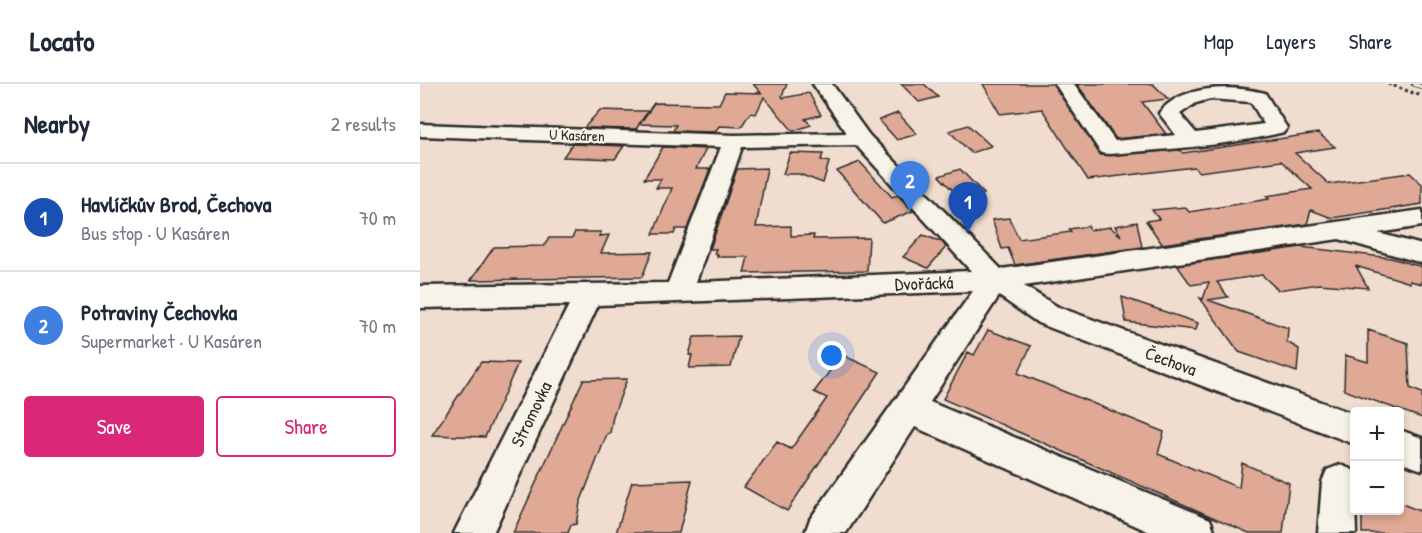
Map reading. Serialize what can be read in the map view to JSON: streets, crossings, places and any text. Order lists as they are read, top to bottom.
{
  "streets": {
    "street": [
      "U Kasáren",
      "Dvořácká",
      "Čechova",
      "Stromovka"
    ]
  },
  "crossings": [
    ["Dvořácká", "Čechova"],
    ["Dvořácká", "Stromovka"]
  ],
  "page": {
    "header": "Locato",
    "nav": ["Map", "Layers", "Share"],
    "heading": ["Nearby", "2 results"],
    "pins": ["2", "1"],
    "list": [
      {
        "mark": "1",
        "name": "Havlíčkův Brod, Čechova",
        "note": "Bus stop · U Kasáren",
        "value": "70 m"
      },
      {
        "mark": "2",
        "name": "Potraviny Čechovka",
        "note": "Supermarket · U Kasáren",
        "value": "70 m"
      }
    ],
    "buttons": ["Save", "Share"],
    "map_buttons": ["+", "−"]
  }
}
